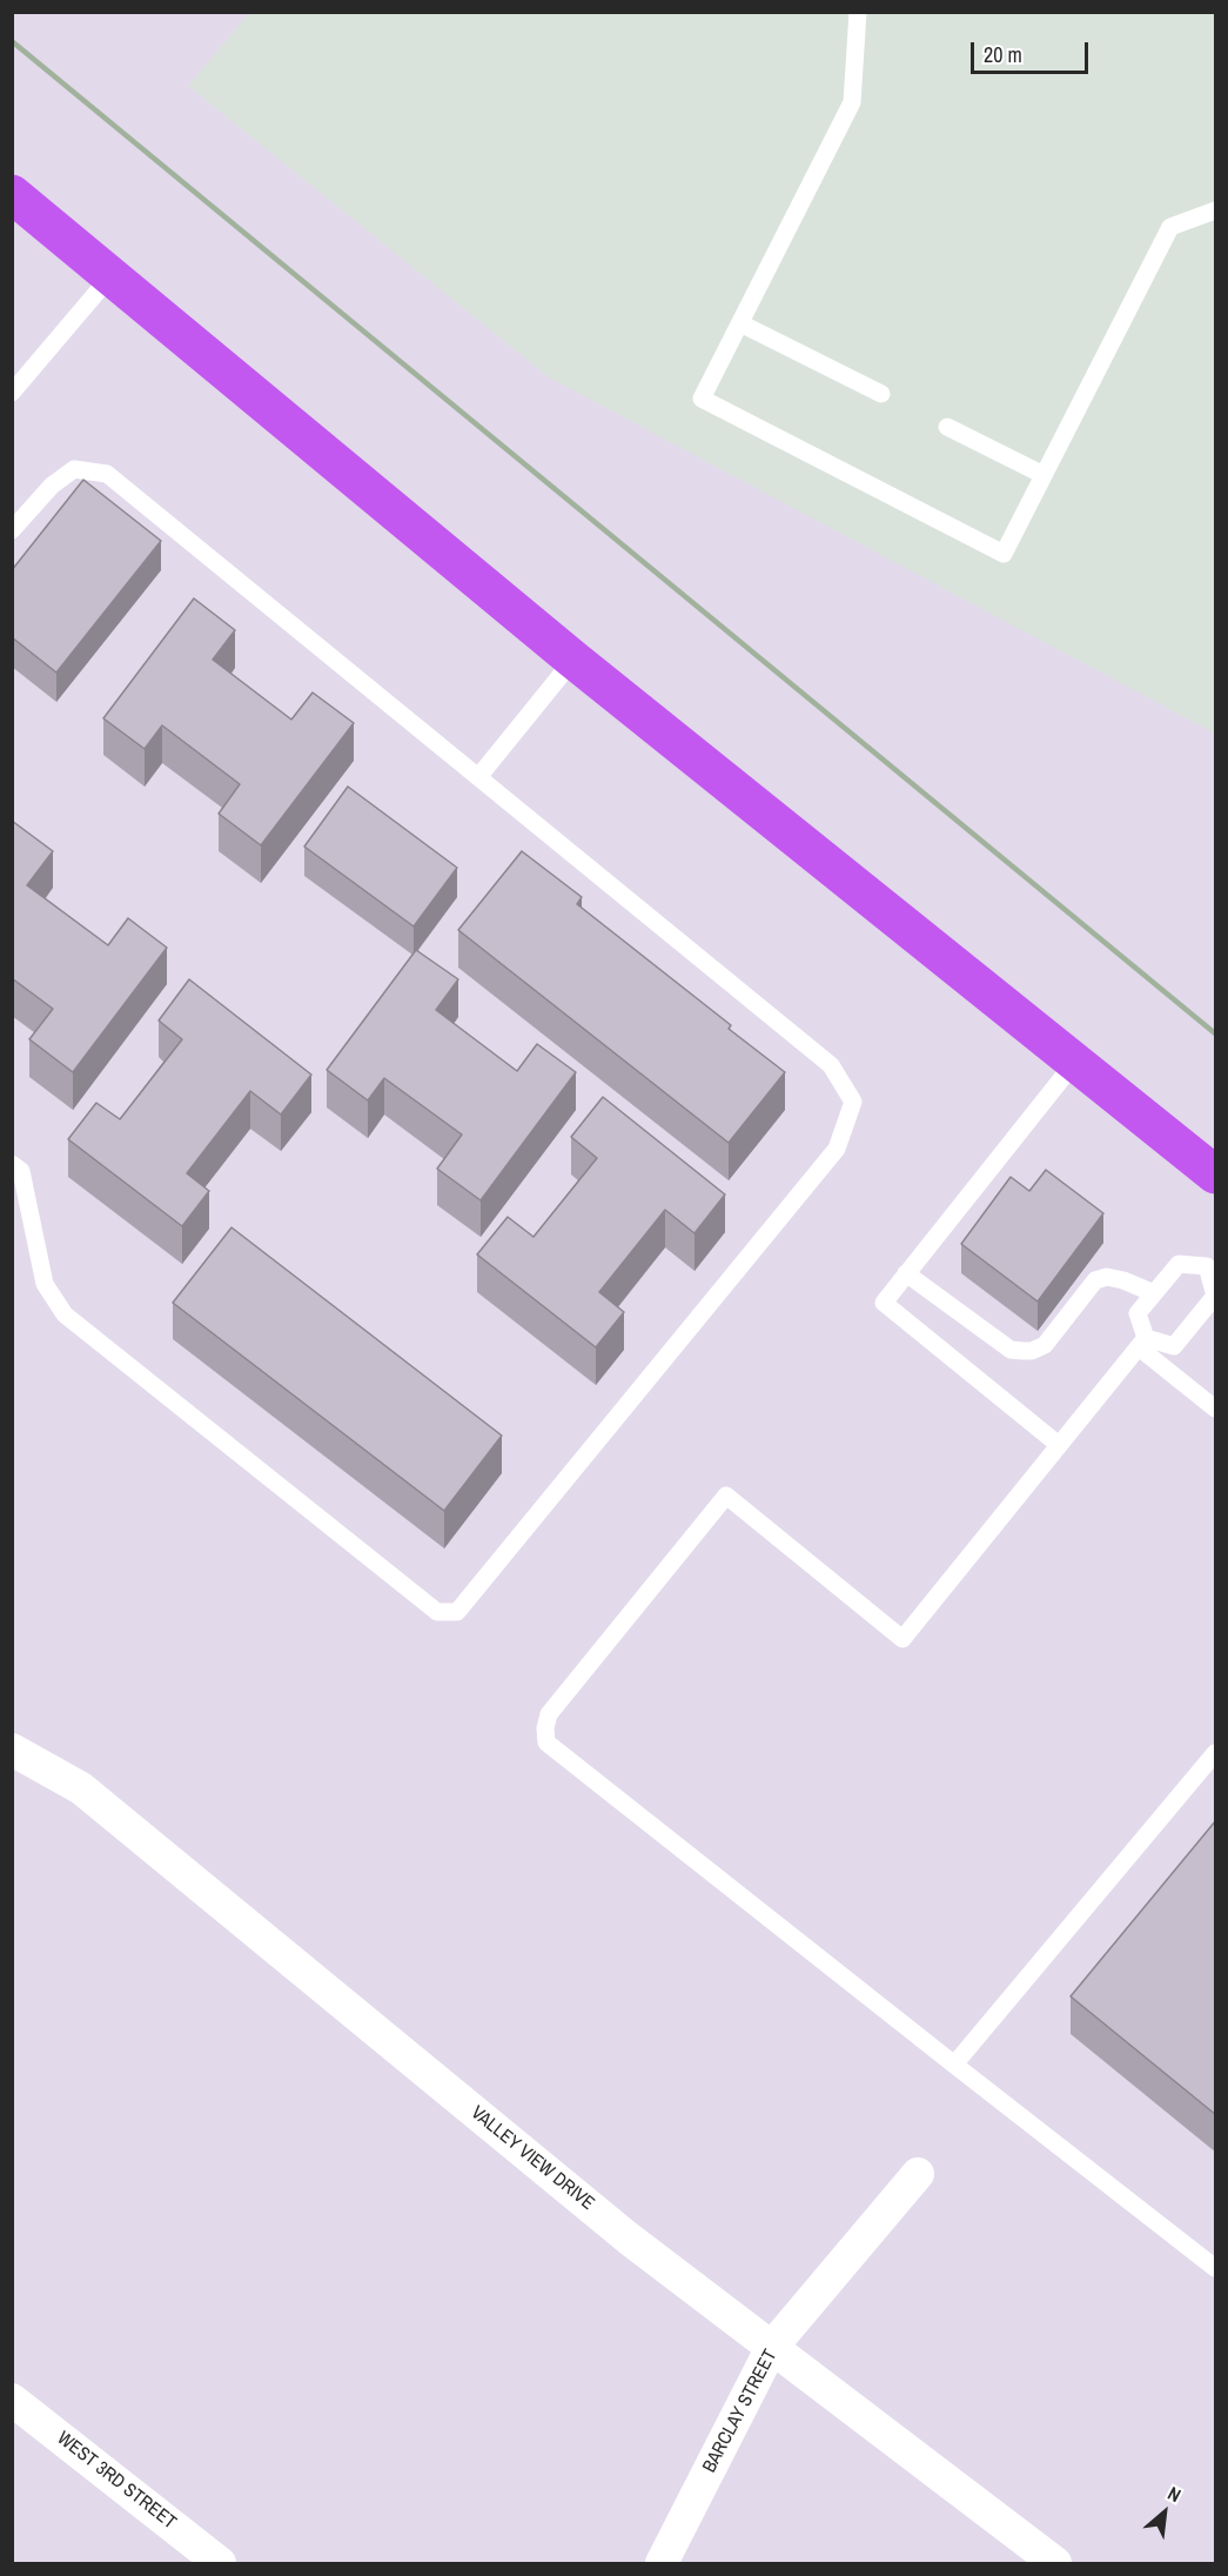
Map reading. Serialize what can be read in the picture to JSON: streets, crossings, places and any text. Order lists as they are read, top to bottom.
{
  "streets": {
    "street": ["VALLEY VIEW DRIVE", "BARCLAY STREET", "WEST 3RD STREET"]
  },
  "crossings": [
    ["VALLEY VIEW DRIVE", "BARCLAY STREET"]
  ],
  "scale_bar": "20 m",
  "north": "top right"
}
